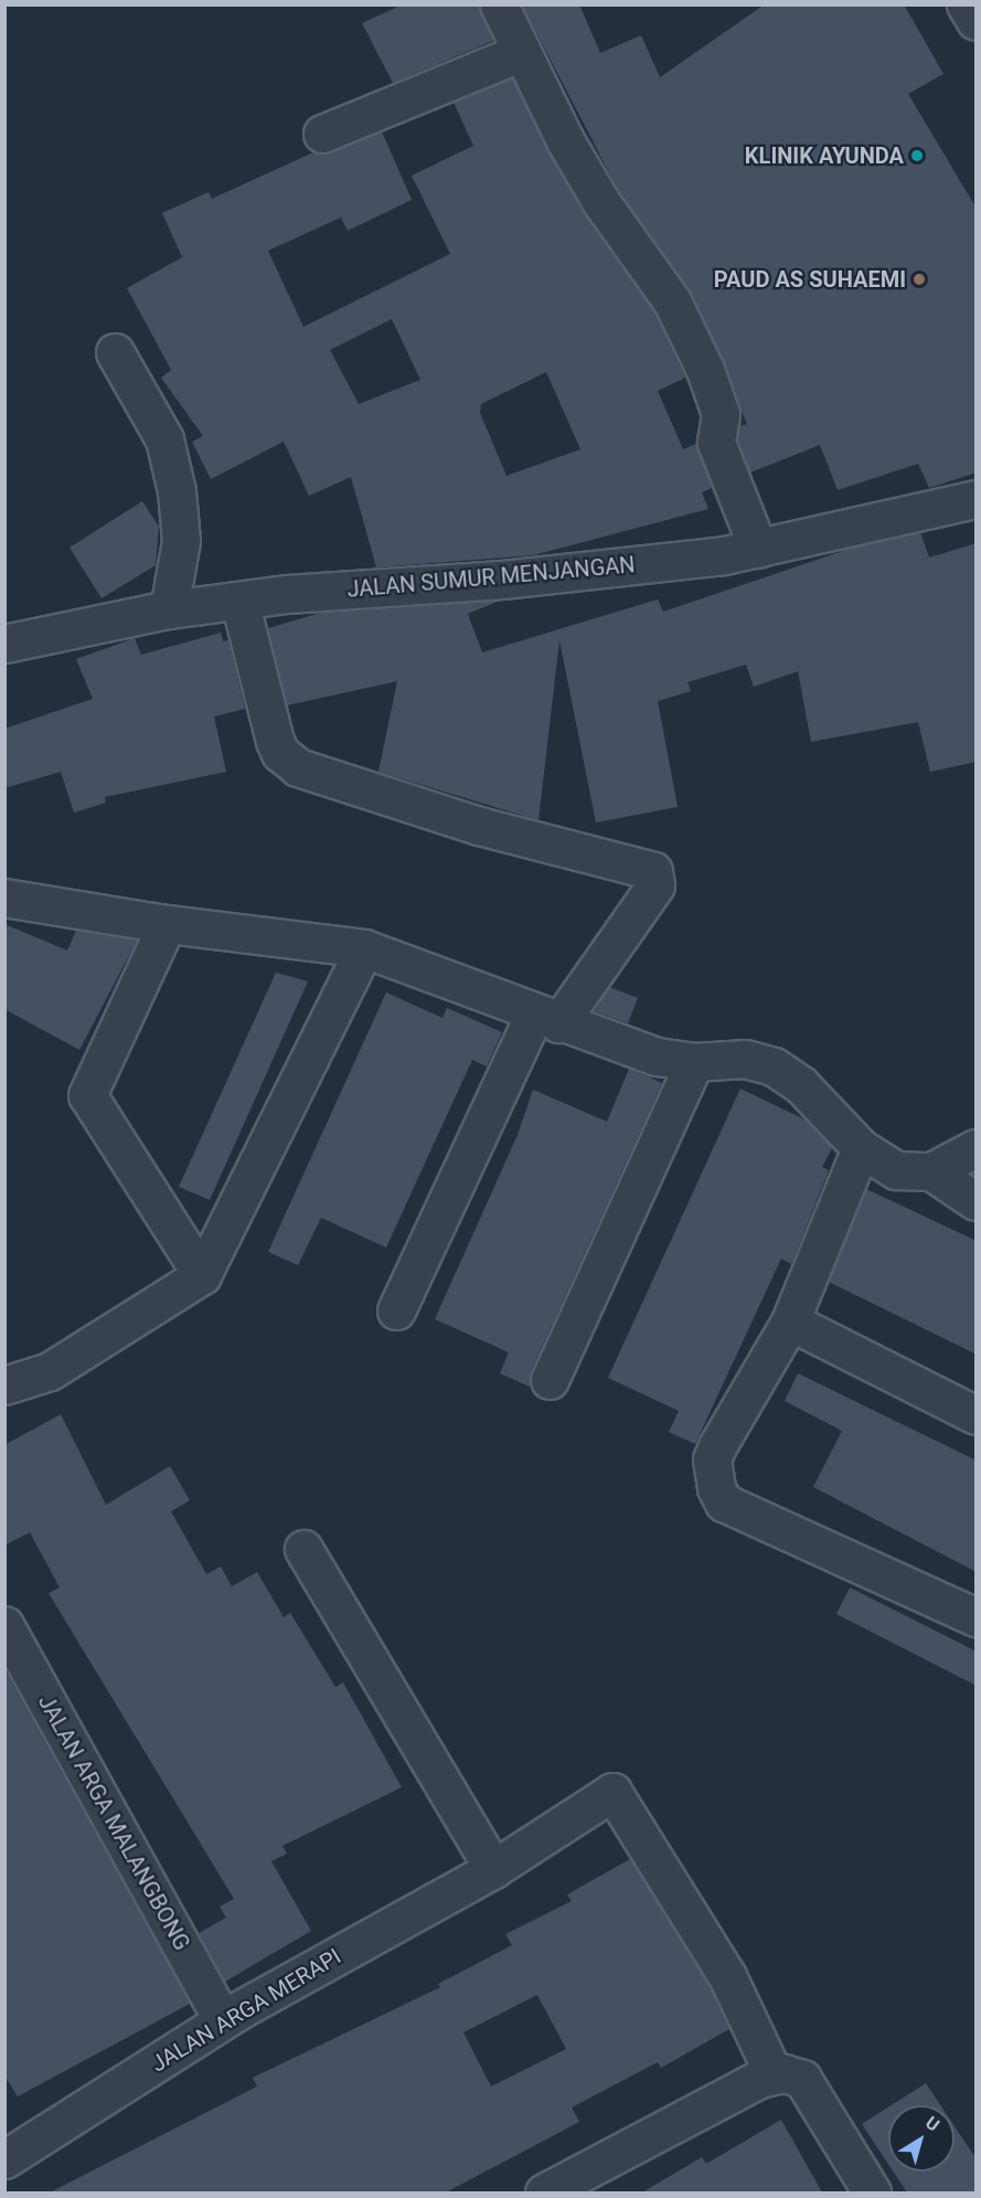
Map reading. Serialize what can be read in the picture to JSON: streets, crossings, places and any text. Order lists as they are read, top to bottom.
{
  "streets": {
    "street": ["JALAN SUMUR MENJANGAN", "JALAN ARGA MALANGBONG", "JALAN ARGA MERAPI"]
  },
  "crossings": [
    ["JALAN ARGA MALANGBONG", "JALAN ARGA MERAPI"]
  ],
  "places": ["KLINIK AYUNDA", "PAUD AS SUHAEMI"],
  "north": "top right"
}
